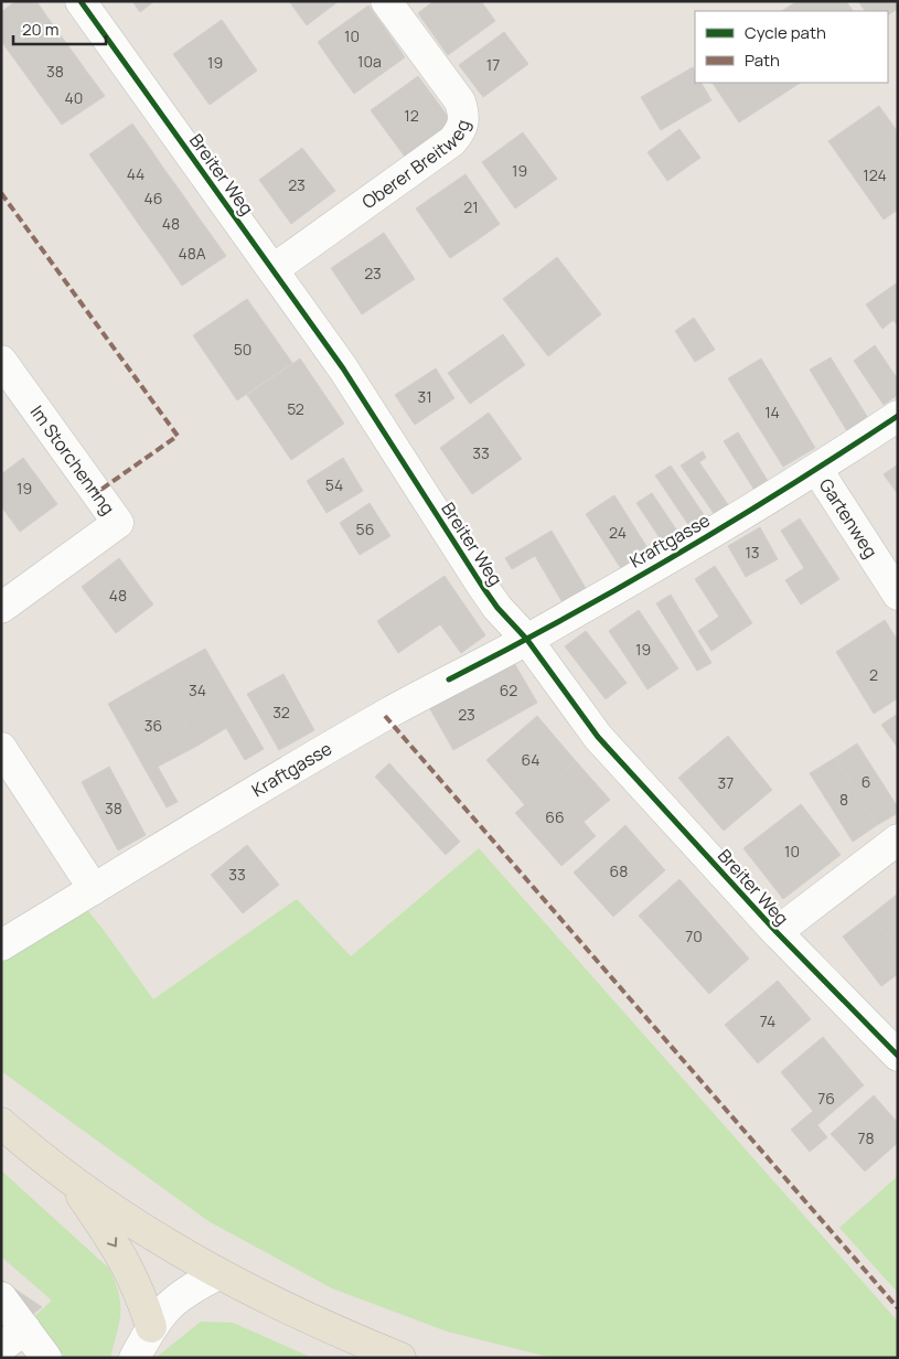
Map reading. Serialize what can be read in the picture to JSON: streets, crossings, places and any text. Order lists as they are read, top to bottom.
{
  "streets": {
    "street": [
      "Oberer Breitweg",
      "Breiter Weg",
      "Im Storchenring",
      "Gartenweg",
      "Kraftgasse"
    ]
  },
  "crossings": [
    ["Oberer Breitweg", "Breiter Weg"],
    ["Breiter Weg", "Kraftgasse"],
    ["Gartenweg", "Kraftgasse"]
  ],
  "house_numbers": [
    "10",
    "10a",
    "19",
    "17",
    "38",
    "40",
    "12",
    "19",
    "44",
    "124",
    "23",
    "46",
    "21",
    "48",
    "48A",
    "23",
    "50",
    "31",
    "52",
    "14",
    "33",
    "54",
    "19",
    "56",
    "24",
    "13",
    "48",
    "19",
    "2",
    "34",
    "62",
    "32",
    "23",
    "36",
    "64",
    "6",
    "37",
    "8",
    "38",
    "66",
    "10",
    "68",
    "33",
    "70",
    "74",
    "76",
    "78"
  ],
  "legend": ["Cycle path", "Path"],
  "scale_bar": "20 m"
}
